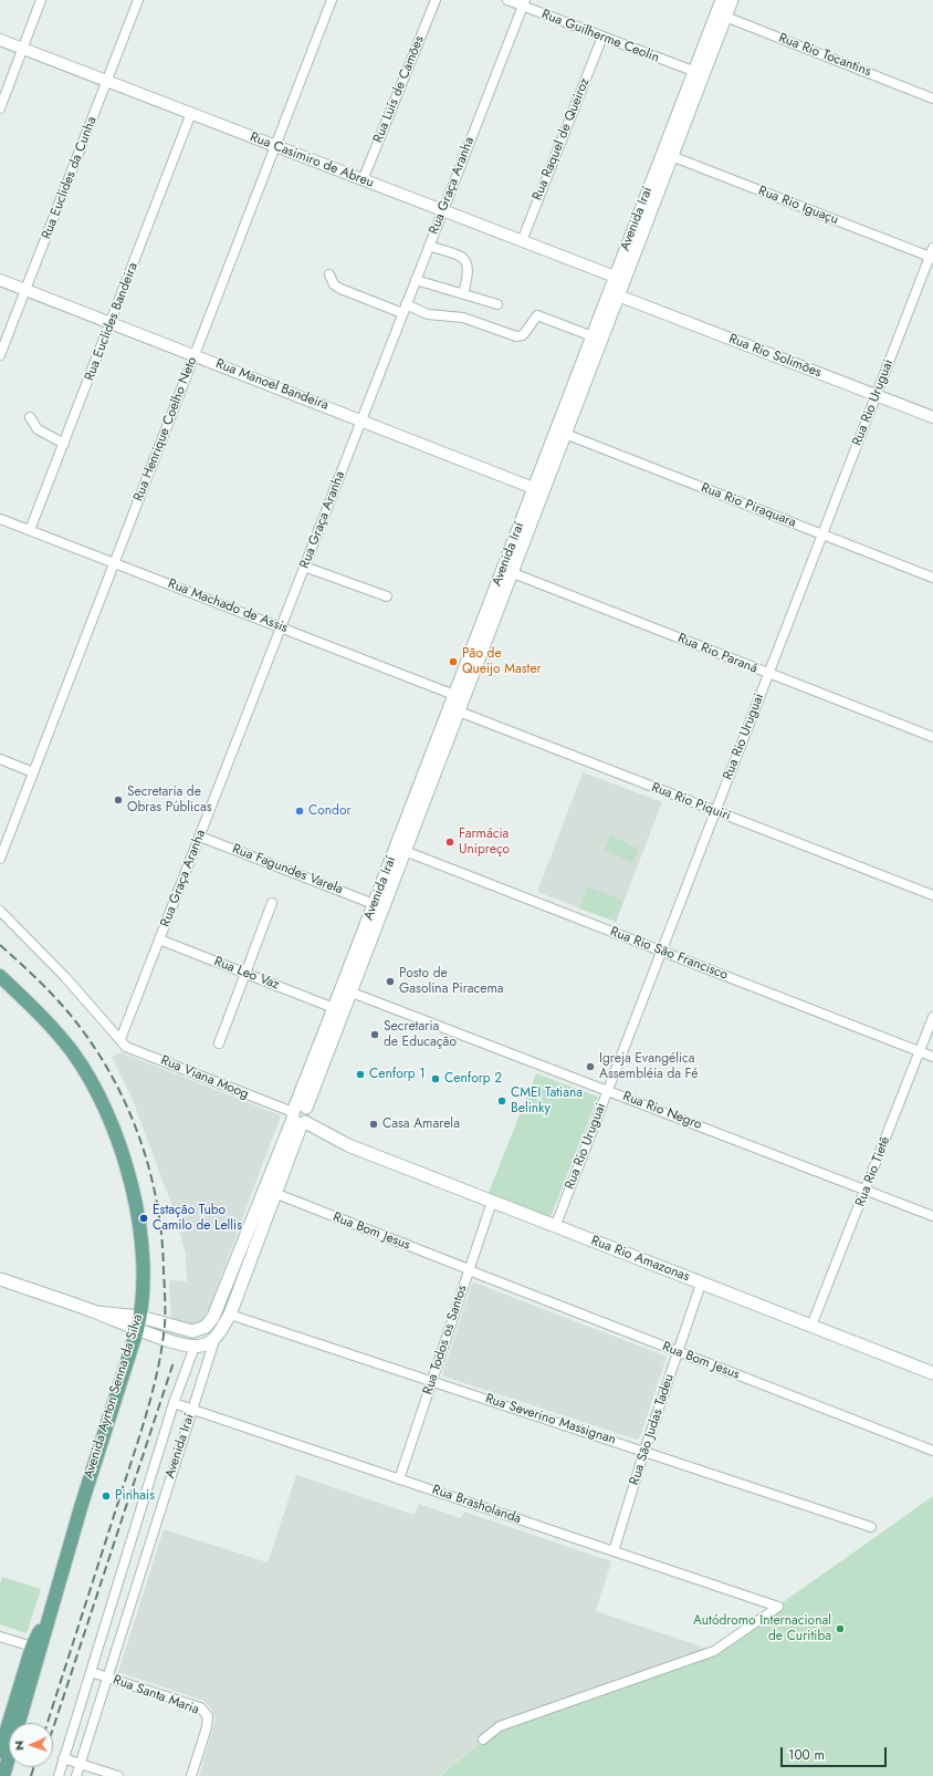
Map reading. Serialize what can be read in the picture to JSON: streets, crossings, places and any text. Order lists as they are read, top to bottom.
{
  "streets": {
    "main road": ["Avenida Iraí", "Rua Rio Amazonas", "Avenida Ayrton Senna da Silva"],
    "street": [
      "Rua Guilherme Ceolin",
      "Rua Rio Tocantins",
      "Rua Luís de Camões",
      "Rua Raquel de Queiroz",
      "Rua Casimiro de Abreu",
      "Rua Euclides da Cunha",
      "Rua Graça Aranha",
      "Rua Rio Iguaçu",
      "Rua Euclides Bandeira",
      "Rua Rio Solimões",
      "Rua Manoel Bandeira",
      "Rua Rio Uruguai",
      "Rua Henrique Coelho Neto",
      "Rua Rio Piraquara",
      "Rua Machado de Assis",
      "Rua Rio Paraná",
      "Rua Rio Piquiri",
      "Rua Fagundes Varela",
      "Rua Rio São Francisco",
      "Rua Leo Vaz",
      "Rua Viana Moog",
      "Rua Rio Negro",
      "Rua Rio Tietê",
      "Rua Bom Jesus",
      "Rua Todos os Santos",
      "Rua Severino Massignan",
      "Rua São Judas Tadeu",
      "Rua Brasholanda",
      "Rua Santa Maria"
    ]
  },
  "crossings": [
    ["Rua Guilherme Ceolin", "Rua Raquel de Queiroz"],
    ["Rua Guilherme Ceolin", "Rua Graça Aranha"],
    ["Rua Guilherme Ceolin", "Avenida Iraí"],
    ["Rua Rio Tocantins", "Avenida Iraí"],
    ["Rua Luís de Camões", "Rua Casimiro de Abreu"],
    ["Rua Raquel de Queiroz", "Rua Casimiro de Abreu"],
    ["Rua Casimiro de Abreu", "Rua Euclides da Cunha"],
    ["Rua Casimiro de Abreu", "Rua Graça Aranha"],
    ["Rua Casimiro de Abreu", "Avenida Iraí"],
    ["Rua Casimiro de Abreu", "Rua Euclides Bandeira"],
    ["Rua Casimiro de Abreu", "Rua Henrique Coelho Neto"],
    ["Rua Euclides da Cunha", "Rua Manoel Bandeira"],
    ["Rua Graça Aranha", "Rua Manoel Bandeira"],
    ["Rua Graça Aranha", "Rua Machado de Assis"],
    ["Rua Graça Aranha", "Rua Fagundes Varela"],
    ["Rua Graça Aranha", "Rua Leo Vaz"],
    ["Rua Graça Aranha", "Rua Viana Moog"],
    ["Rua Rio Iguaçu", "Avenida Iraí"],
    ["Rua Rio Iguaçu", "Rua Rio Uruguai"],
    ["Avenida Iraí", "Rua Rio Solimões"],
    ["Avenida Iraí", "Rua Manoel Bandeira"],
    ["Avenida Iraí", "Rua Rio Piraquara"],
    ["Avenida Iraí", "Rua Machado de Assis"],
    ["Avenida Iraí", "Rua Rio Paraná"],
    ["Avenida Iraí", "Rua Rio Piquiri"],
    ["Avenida Iraí", "Rua Fagundes Varela"],
    ["Avenida Iraí", "Rua Rio São Francisco"],
    ["Avenida Iraí", "Rua Leo Vaz"],
    ["Avenida Iraí", "Rua Viana Moog"],
    ["Avenida Iraí", "Rua Rio Negro"],
    ["Avenida Iraí", "Rua Bom Jesus"],
    ["Avenida Iraí", "Rua Rio Amazonas"],
    ["Avenida Iraí", "Avenida Ayrton Senna da Silva"],
    ["Avenida Iraí", "Rua Severino Massignan"],
    ["Avenida Iraí", "Rua Brasholanda"],
    ["Avenida Iraí", "Rua Santa Maria"],
    ["Rua Euclides Bandeira", "Rua Manoel Bandeira"],
    ["Rua Euclides Bandeira", "Rua Machado de Assis"],
    ["Rua Rio Solimões", "Rua Rio Uruguai"],
    ["Rua Manoel Bandeira", "Rua Henrique Coelho Neto"],
    ["Rua Rio Uruguai", "Rua Rio Piraquara"],
    ["Rua Rio Uruguai", "Rua Rio Paraná"],
    ["Rua Rio Uruguai", "Rua Rio Piquiri"],
    ["Rua Rio Uruguai", "Rua Rio São Francisco"],
    ["Rua Rio Uruguai", "Rua Rio Negro"],
    ["Rua Rio Uruguai", "Rua Rio Amazonas"],
    ["Rua Henrique Coelho Neto", "Rua Machado de Assis"],
    ["Rua Rio São Francisco", "Rua Rio Tietê"],
    ["Rua Viana Moog", "Rua Rio Amazonas"],
    ["Rua Rio Negro", "Rua Rio Tietê"],
    ["Rua Rio Tietê", "Rua Rio Amazonas"],
    ["Rua Bom Jesus", "Rua Todos os Santos"],
    ["Rua Bom Jesus", "Rua São Judas Tadeu"],
    ["Rua Rio Amazonas", "Rua Todos os Santos"],
    ["Rua Rio Amazonas", "Rua São Judas Tadeu"],
    ["Rua Todos os Santos", "Rua Severino Massignan"],
    ["Rua Todos os Santos", "Rua Brasholanda"],
    ["Rua Severino Massignan", "Rua São Judas Tadeu"],
    ["Rua São Judas Tadeu", "Rua Brasholanda"]
  ],
  "places": [
    "Pão de Queijo Master",
    "Secretaria de Obras Públicas",
    "Condor",
    "Farmácia Unipreço",
    "Posto de Gasolina Piracema",
    "Secretaria de Educação",
    "Igreja Evangélica Assembléia da Fé",
    "Cenforp 1",
    "Cenforp 2",
    "CMEI Tatiana Belinky",
    "Casa Amarela",
    "Estação Tubo Camilo de Lellis",
    "Pinhais",
    "Autódromo Internacional de Curitiba"
  ],
  "scale_bar": "100 m",
  "north": "left"
}
